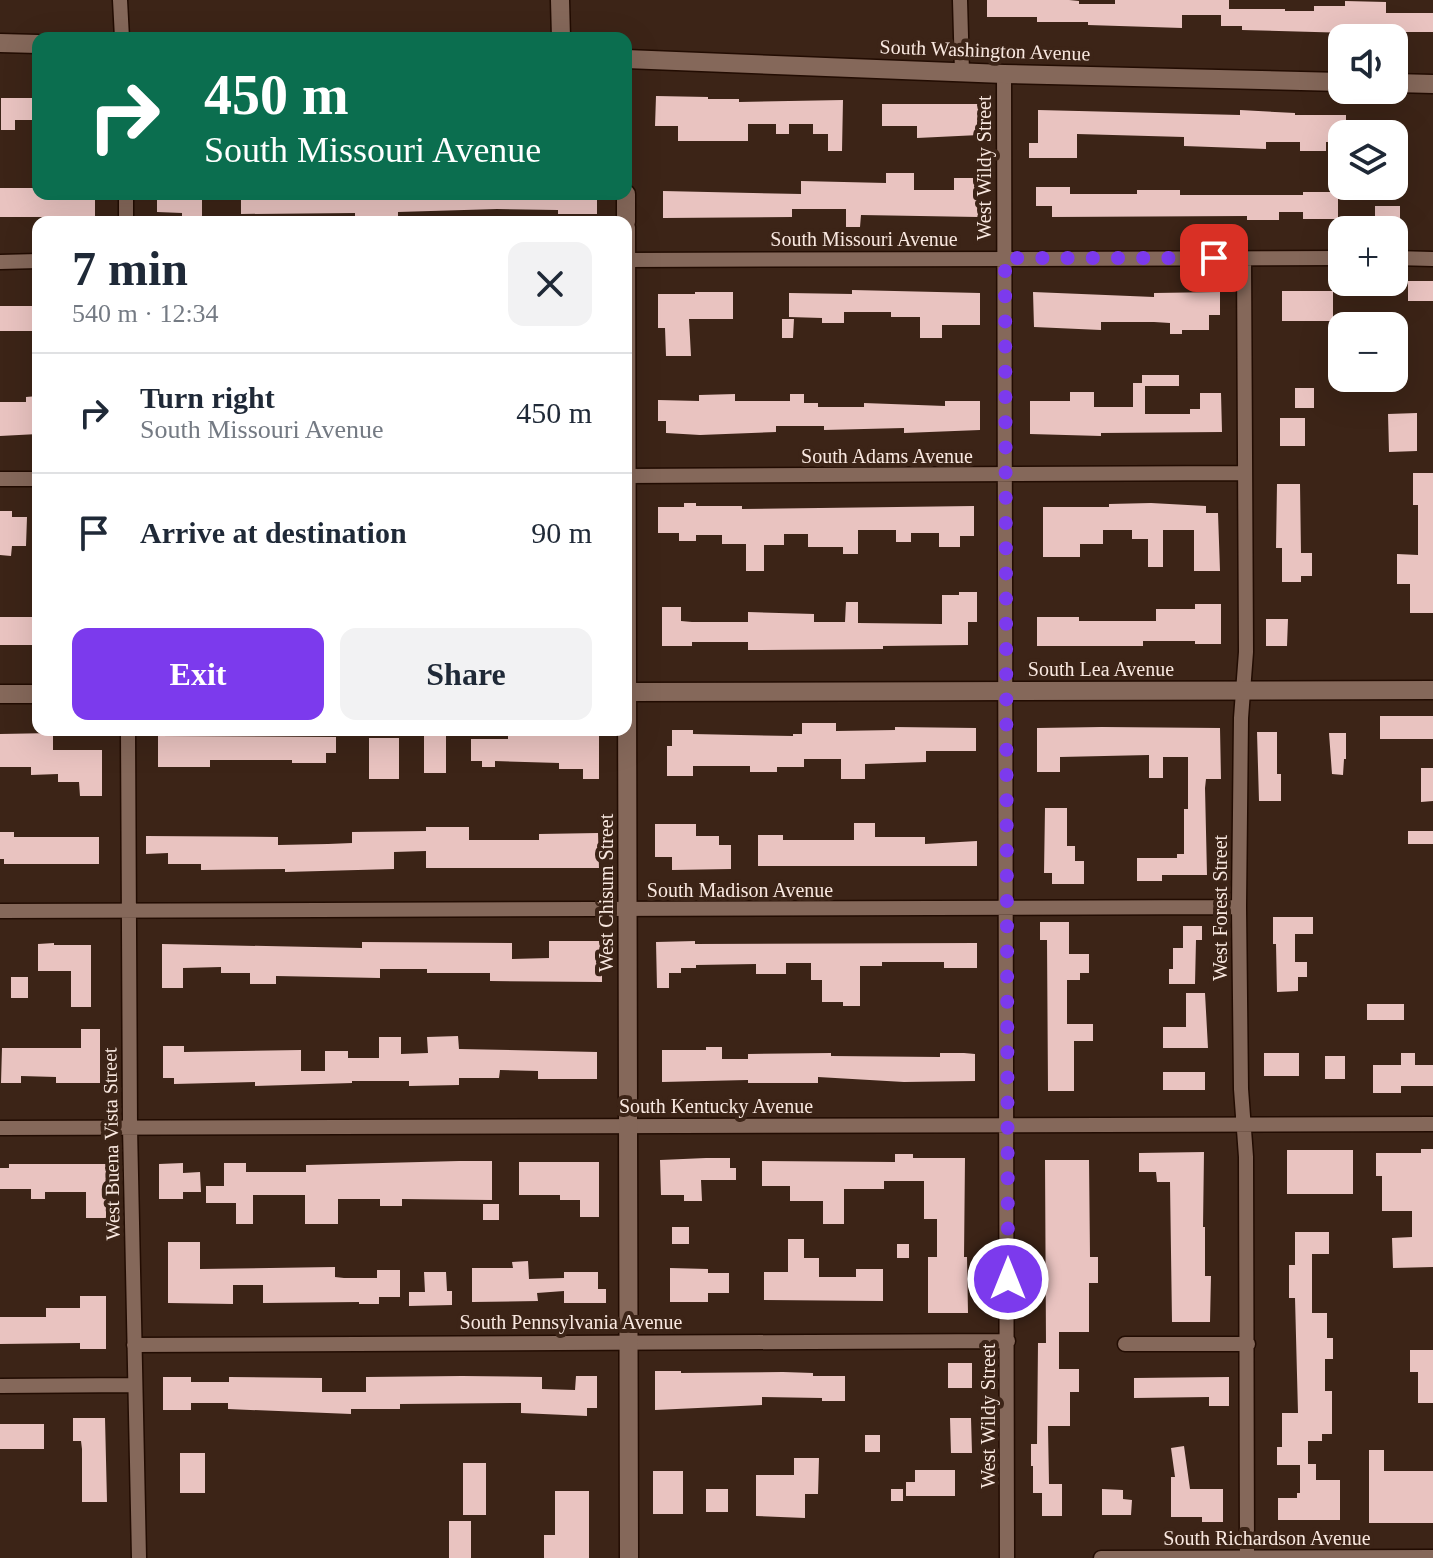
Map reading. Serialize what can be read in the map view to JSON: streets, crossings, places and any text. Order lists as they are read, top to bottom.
{
  "streets": {
    "street": [
      "South Washington Avenue",
      "West Wildy Street",
      "South Missouri Avenue",
      "South Adams Avenue",
      "South Lea Avenue",
      "South Madison Avenue",
      "West Chisum Street",
      "West Forest Street",
      "South Kentucky Avenue",
      "West Buena Vista Street",
      "South Pennsylvania Avenue",
      "South Richardson Avenue"
    ]
  },
  "crossings": [
    ["South Washington Avenue", "West Wildy Street"],
    ["West Wildy Street", "South Missouri Avenue"],
    ["West Wildy Street", "South Adams Avenue"],
    ["West Wildy Street", "South Lea Avenue"],
    ["West Wildy Street", "South Madison Avenue"],
    ["West Wildy Street", "South Kentucky Avenue"],
    ["West Wildy Street", "South Pennsylvania Avenue"],
    ["South Missouri Avenue", "West Forest Street"],
    ["South Adams Avenue", "West Forest Street"],
    ["South Lea Avenue", "West Forest Street"],
    ["South Madison Avenue", "West Chisum Street"],
    ["South Madison Avenue", "West Forest Street"],
    ["South Madison Avenue", "West Buena Vista Street"],
    ["West Chisum Street", "South Kentucky Avenue"],
    ["West Chisum Street", "South Pennsylvania Avenue"],
    ["West Forest Street", "South Kentucky Avenue"],
    ["West Forest Street", "South Richardson Avenue"],
    ["South Kentucky Avenue", "West Buena Vista Street"],
    ["West Buena Vista Street", "South Pennsylvania Avenue"]
  ],
  "page": {
    "map_buttons": ["+", "−"],
    "turn": ["450 m", "South Missouri Avenue"],
    "heading": ["7 min", "540 m · 12:34"],
    "list": [
      {
        "name": "Turn right",
        "note": "South Missouri Avenue",
        "value": "450 m"
      },
      {
        "name": "Arrive at destination",
        "value": "90 m"
      }
    ],
    "buttons": ["Exit", "Share"]
  }
}
